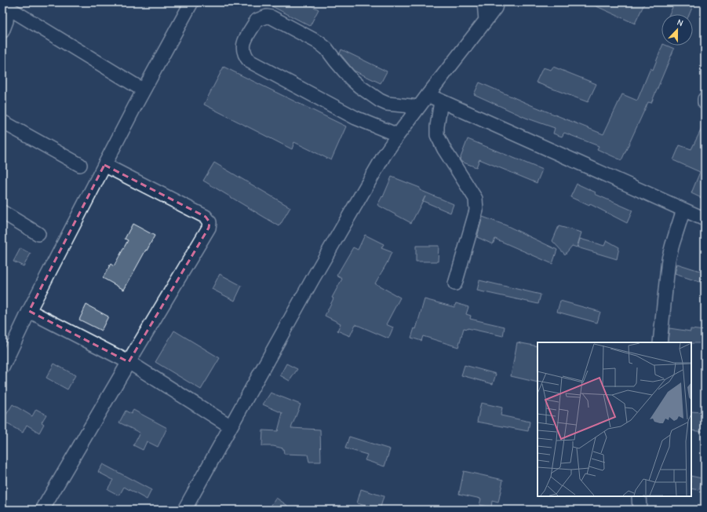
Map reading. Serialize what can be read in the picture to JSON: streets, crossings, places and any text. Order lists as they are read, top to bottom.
{
  "north": "top"
}
